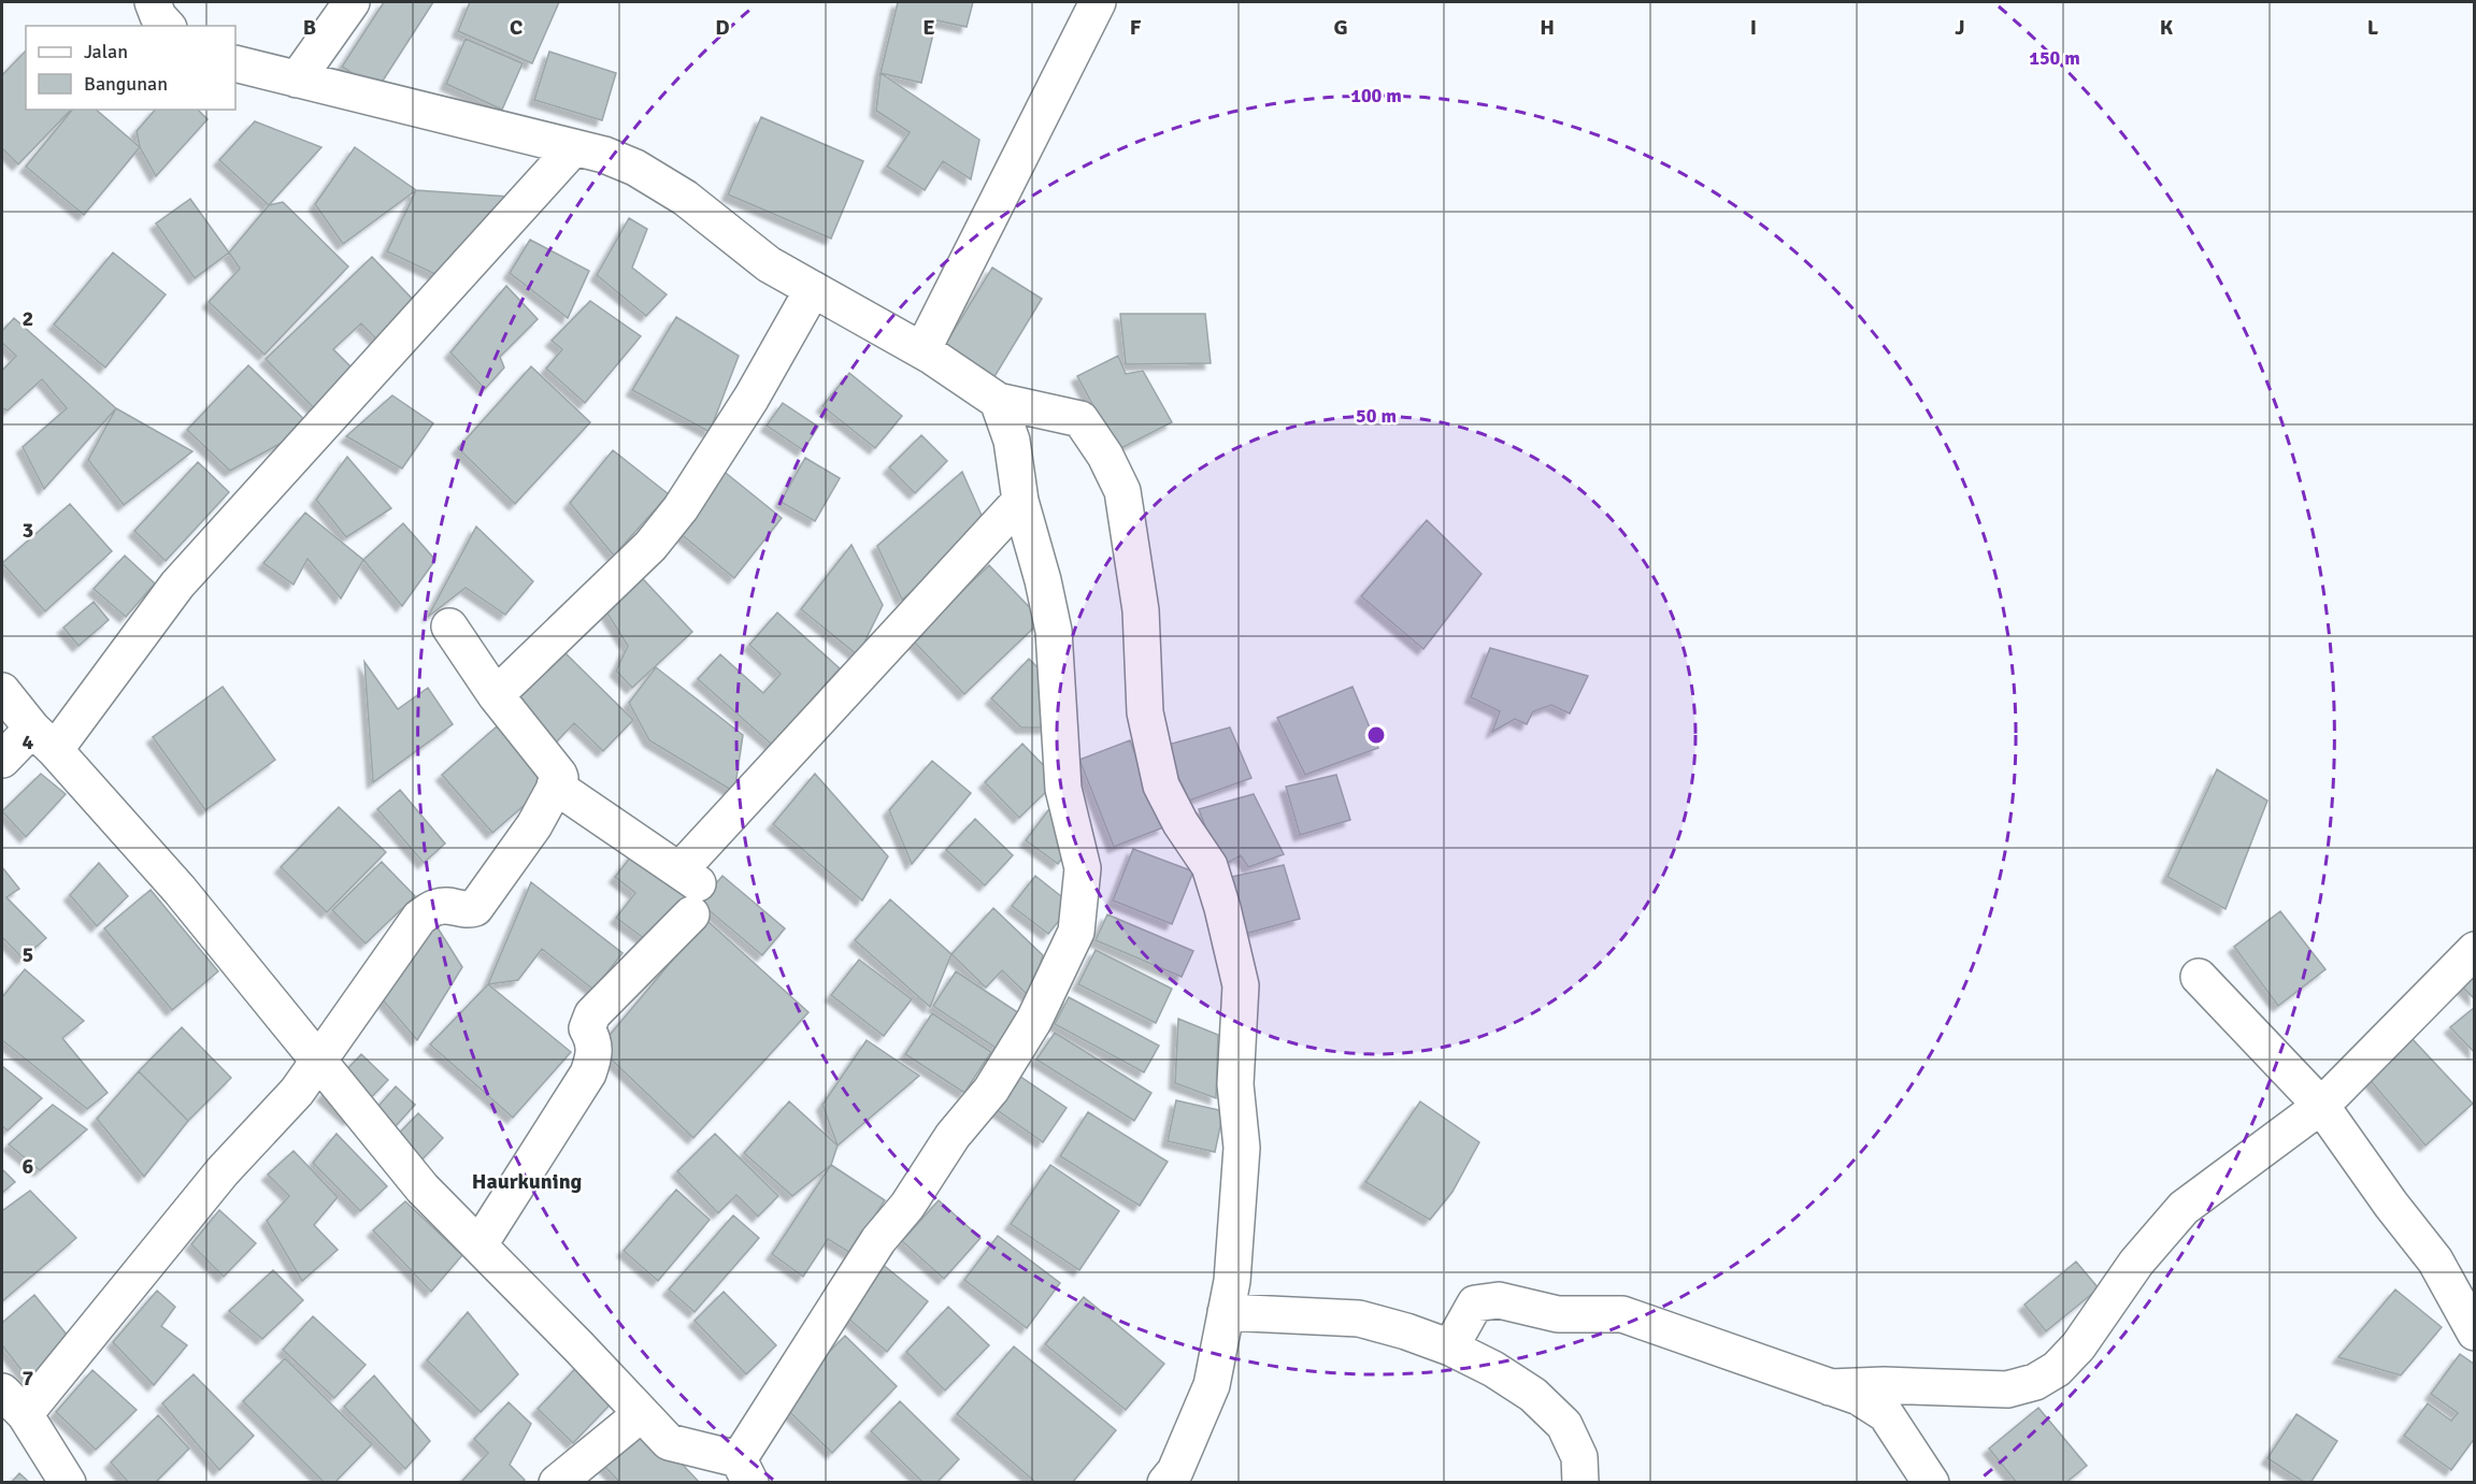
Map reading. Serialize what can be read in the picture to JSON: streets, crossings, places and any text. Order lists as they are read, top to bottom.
{
  "districts": ["Haurkuning"],
  "legend": ["Jalan", "Bangunan"],
  "grid": {
    "columns": [
      "B",
      "C",
      "D",
      "E",
      "F",
      "G",
      "H",
      "I",
      "J",
      "K",
      "L"
    ],
    "rows": [
      "2",
      "3",
      "4",
      "5",
      "6",
      "7"
    ]
  },
  "rings": ["150 m", "100 m", "50 m"]
}
